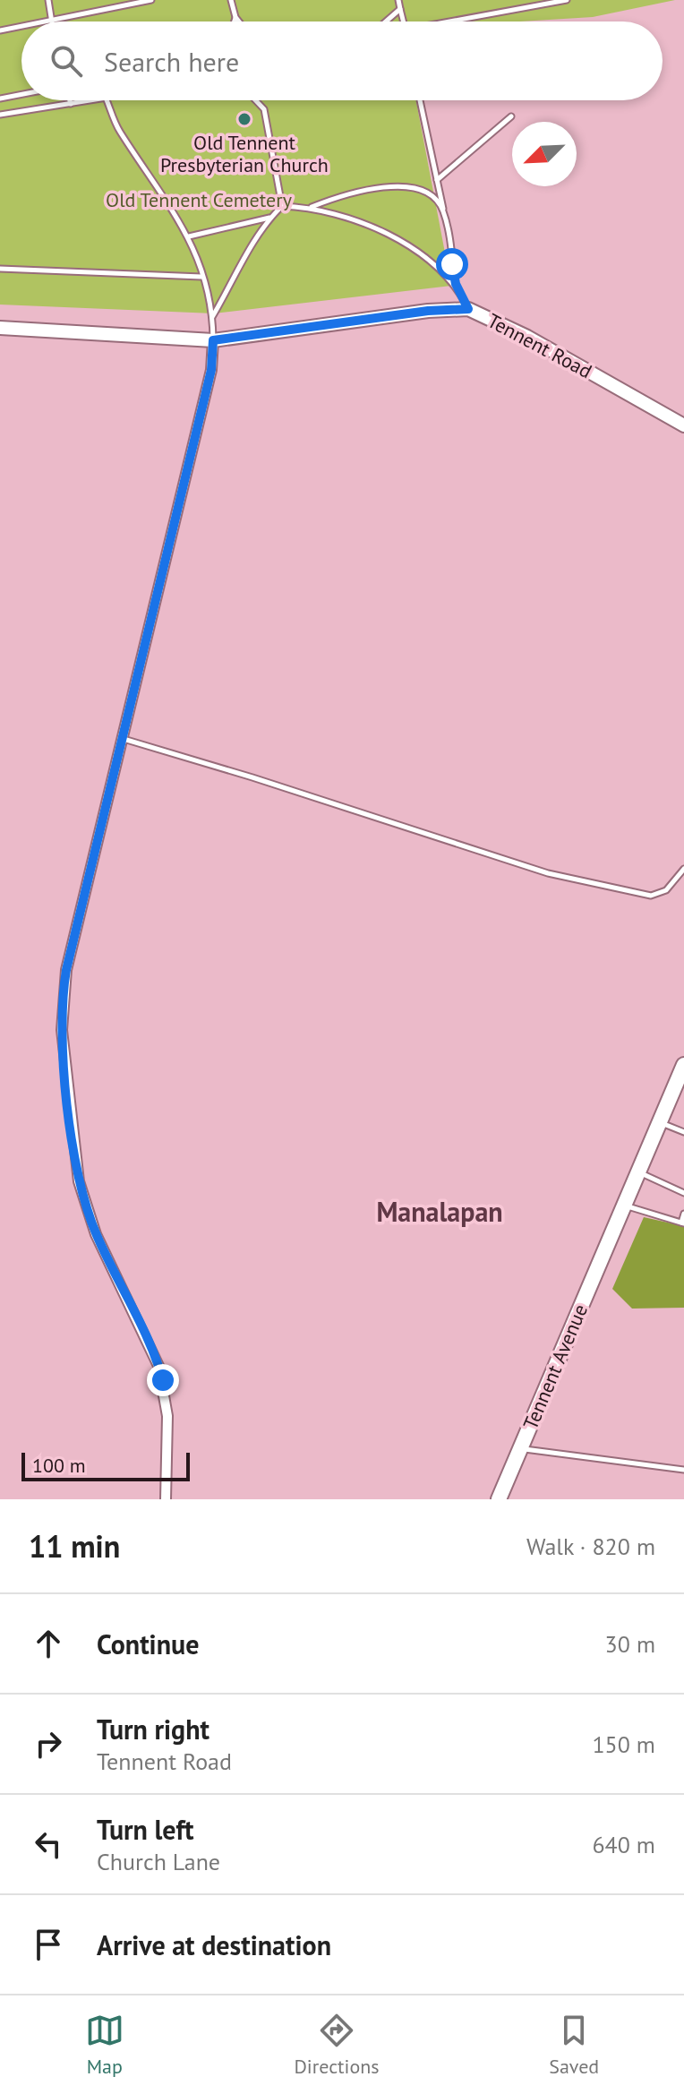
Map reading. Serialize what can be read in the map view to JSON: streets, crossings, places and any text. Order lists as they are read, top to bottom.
{
  "streets": {
    "main road": ["Tennent Avenue"],
    "street": ["Tennent Road"]
  },
  "districts": ["Manalapan"],
  "parks": ["Old Tennent Cemetery"],
  "places": ["Old Tennent Presbyterian Church"],
  "scale_bar": "100 m",
  "north": "bottom left",
  "page": {
    "search": "Search here",
    "scale": "100 m",
    "heading": ["11 min", "Walk · 820 m"],
    "list": [
      ["Continue", "30 m"],
      ["Turn right", "Tennent Road", "150 m"],
      ["Turn left", "Church Lane", "640 m"],
      "Arrive at destination"
    ],
    "nav": ["Map", "Directions", "Saved"]
  }
}
